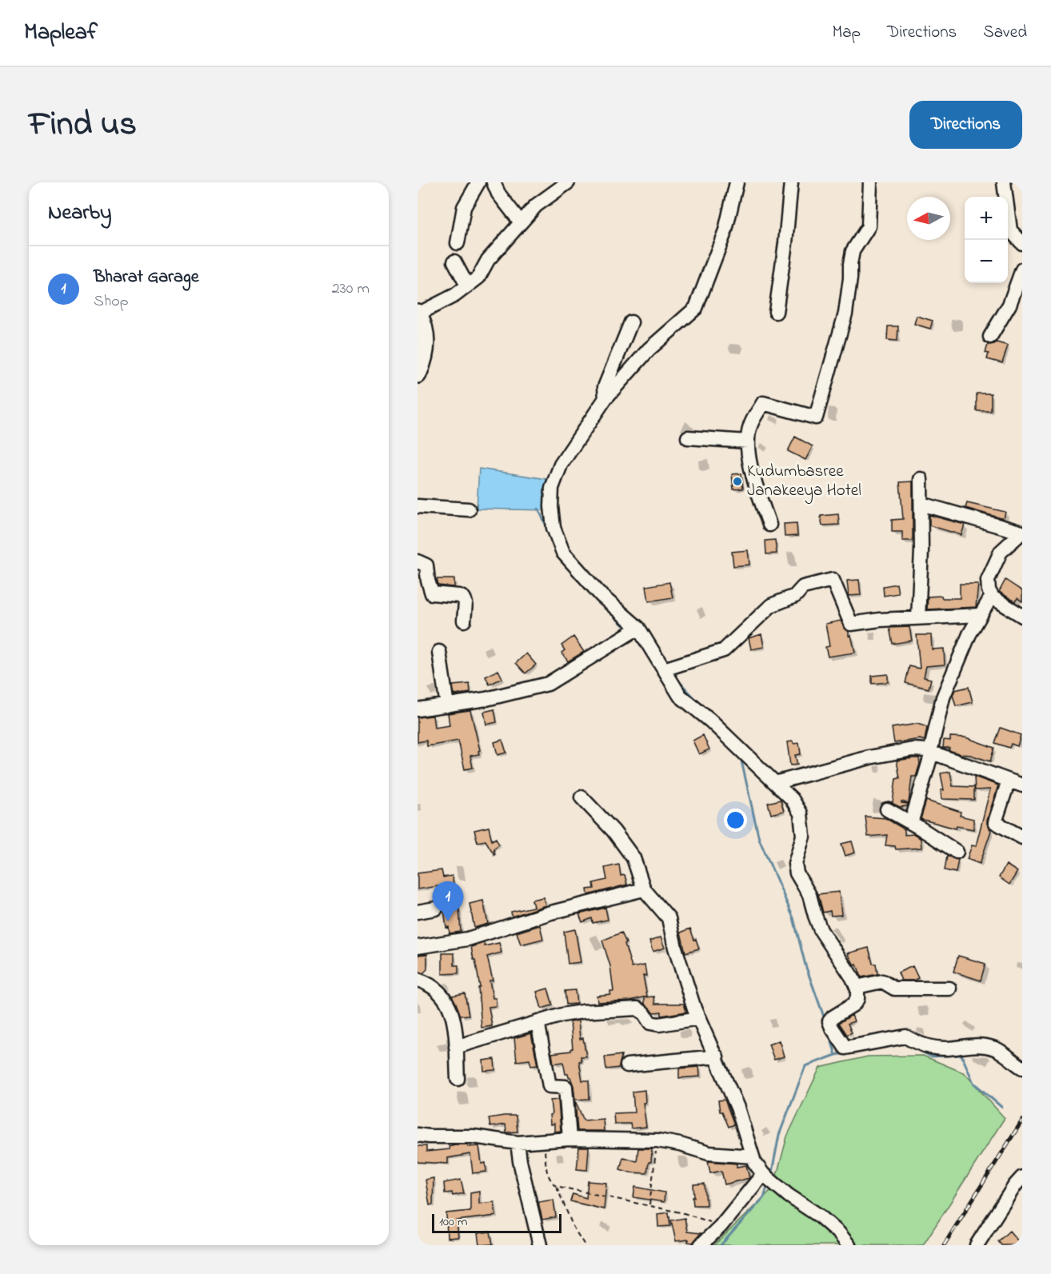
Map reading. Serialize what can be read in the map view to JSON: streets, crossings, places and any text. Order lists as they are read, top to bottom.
{
  "places": ["Kudumbasree Janakeeya Hotel"],
  "scale_bar": "100 m",
  "north": "left",
  "page": {
    "header": "Mapleaf",
    "nav": ["Map", "Directions", "Saved"],
    "title": "Find us",
    "buttons": "Directions",
    "heading": "Nearby",
    "map_buttons": ["+", "−"],
    "list": [
      {
        "mark": "1",
        "name": "Bharat Garage",
        "note": "Shop",
        "value": "230 m"
      }
    ],
    "pins": "1",
    "scale": "100 m"
  }
}
